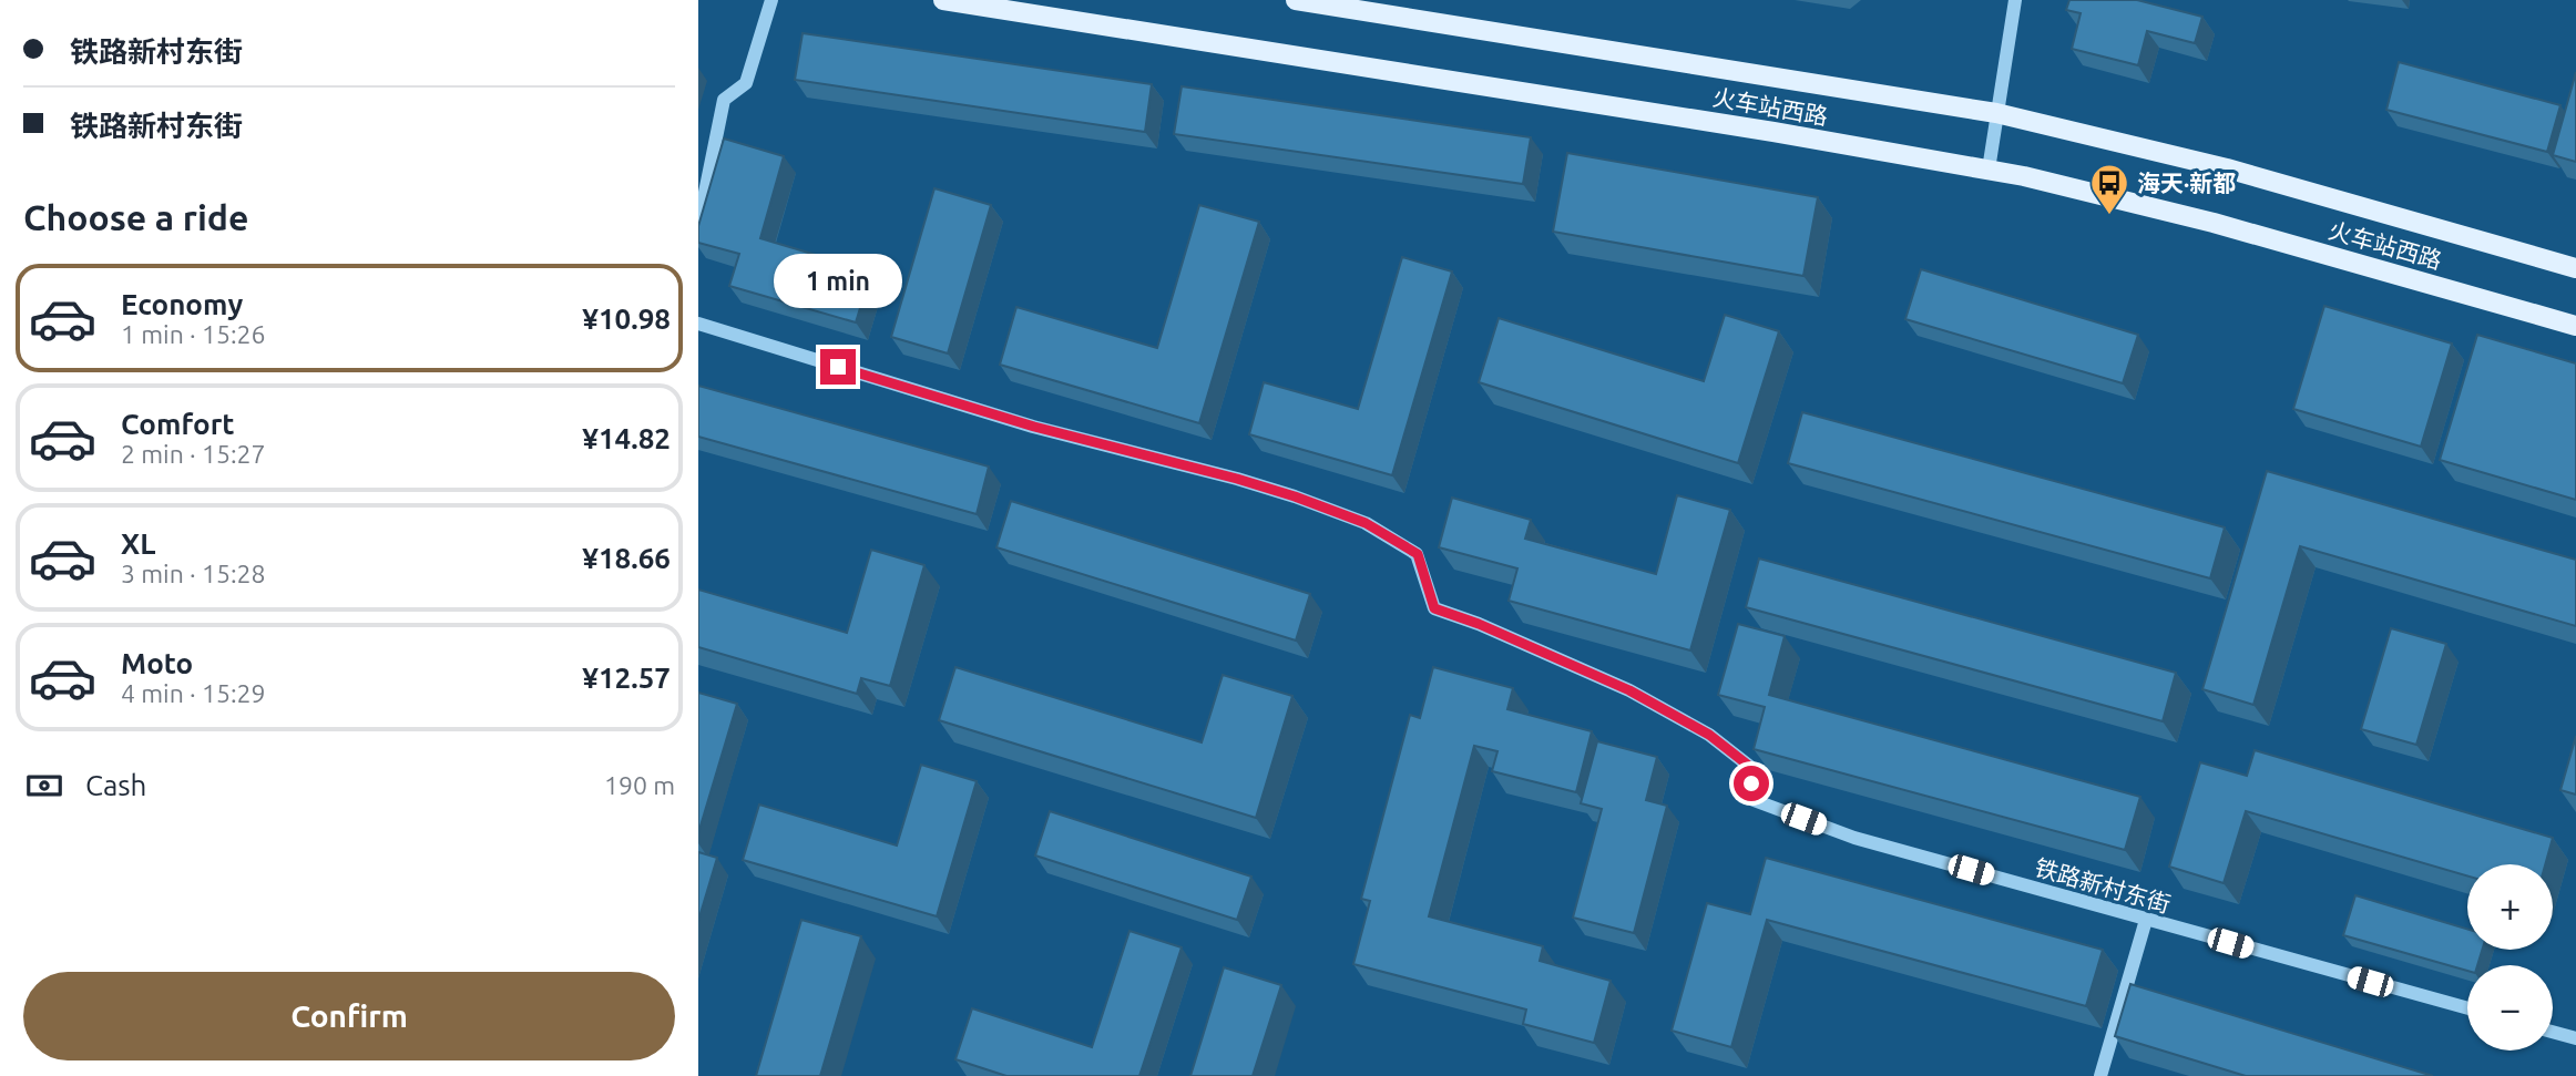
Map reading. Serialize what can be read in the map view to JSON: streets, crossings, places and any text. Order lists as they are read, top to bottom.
{
  "streets": {
    "main road": ["火车站西路"],
    "street": ["铁路新村东街"]
  },
  "places": {
    "bus stop": ["海天·新都"]
  },
  "page": {
    "banner": ["铁路新村东街", "铁路新村东街"],
    "heading": "Choose a ride",
    "bubble": "1 min",
    "list": [
      {
        "name": "Economy",
        "note": "1 min · 15:26",
        "value": "¥10.98"
      },
      {
        "name": "Comfort",
        "note": "2 min · 15:27",
        "value": "¥14.82"
      },
      {
        "name": "XL",
        "note": "3 min · 15:28",
        "value": "¥18.66"
      },
      {
        "name": "Moto",
        "note": "4 min · 15:29",
        "value": "¥12.57"
      }
    ],
    "pay": ["Cash", "190 m"],
    "map_buttons": ["+", "−"],
    "buttons": "Confirm"
  }
}
